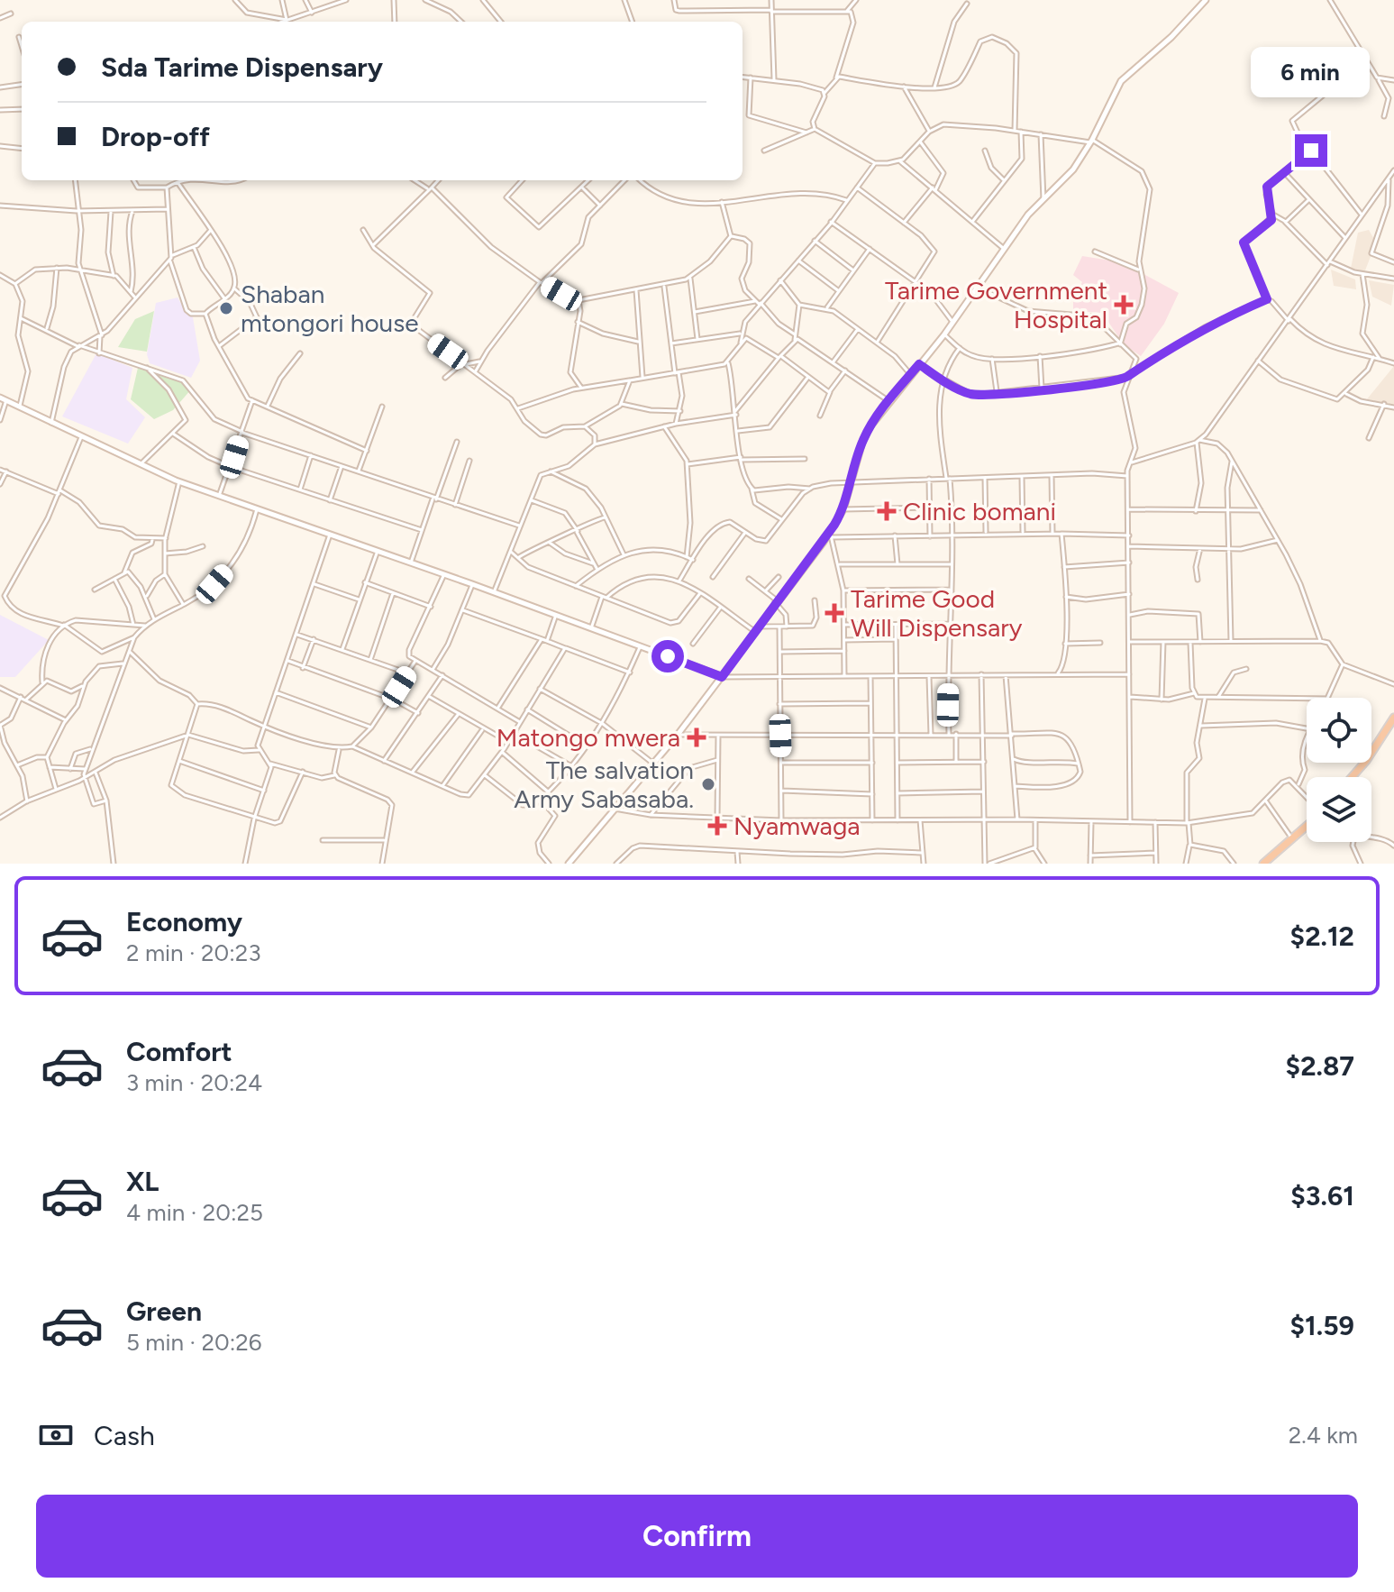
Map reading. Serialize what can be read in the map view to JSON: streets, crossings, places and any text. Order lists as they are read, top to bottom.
{
  "places": {
    "health": [
      "Tarime Government Hospital",
      "Clinic bomani",
      "Tarime Good Will Dispensary",
      "Matongo mwera",
      "Nyamwaga"
    ],
    "other": ["Shaban mtongori house", "The salvation Army Sabasaba."]
  },
  "page": {
    "banner": ["Sda Tarime Dispensary", "Drop-off"],
    "bubble": "6 min",
    "list": [
      {
        "name": "Economy",
        "note": "2 min · 20:23",
        "value": "$2.12"
      },
      {
        "name": "Comfort",
        "note": "3 min · 20:24",
        "value": "$2.87"
      },
      {
        "name": "XL",
        "note": "4 min · 20:25",
        "value": "$3.61"
      },
      {
        "name": "Green",
        "note": "5 min · 20:26",
        "value": "$1.59"
      }
    ],
    "pay": ["Cash", "2.4 km"],
    "buttons": "Confirm"
  }
}
